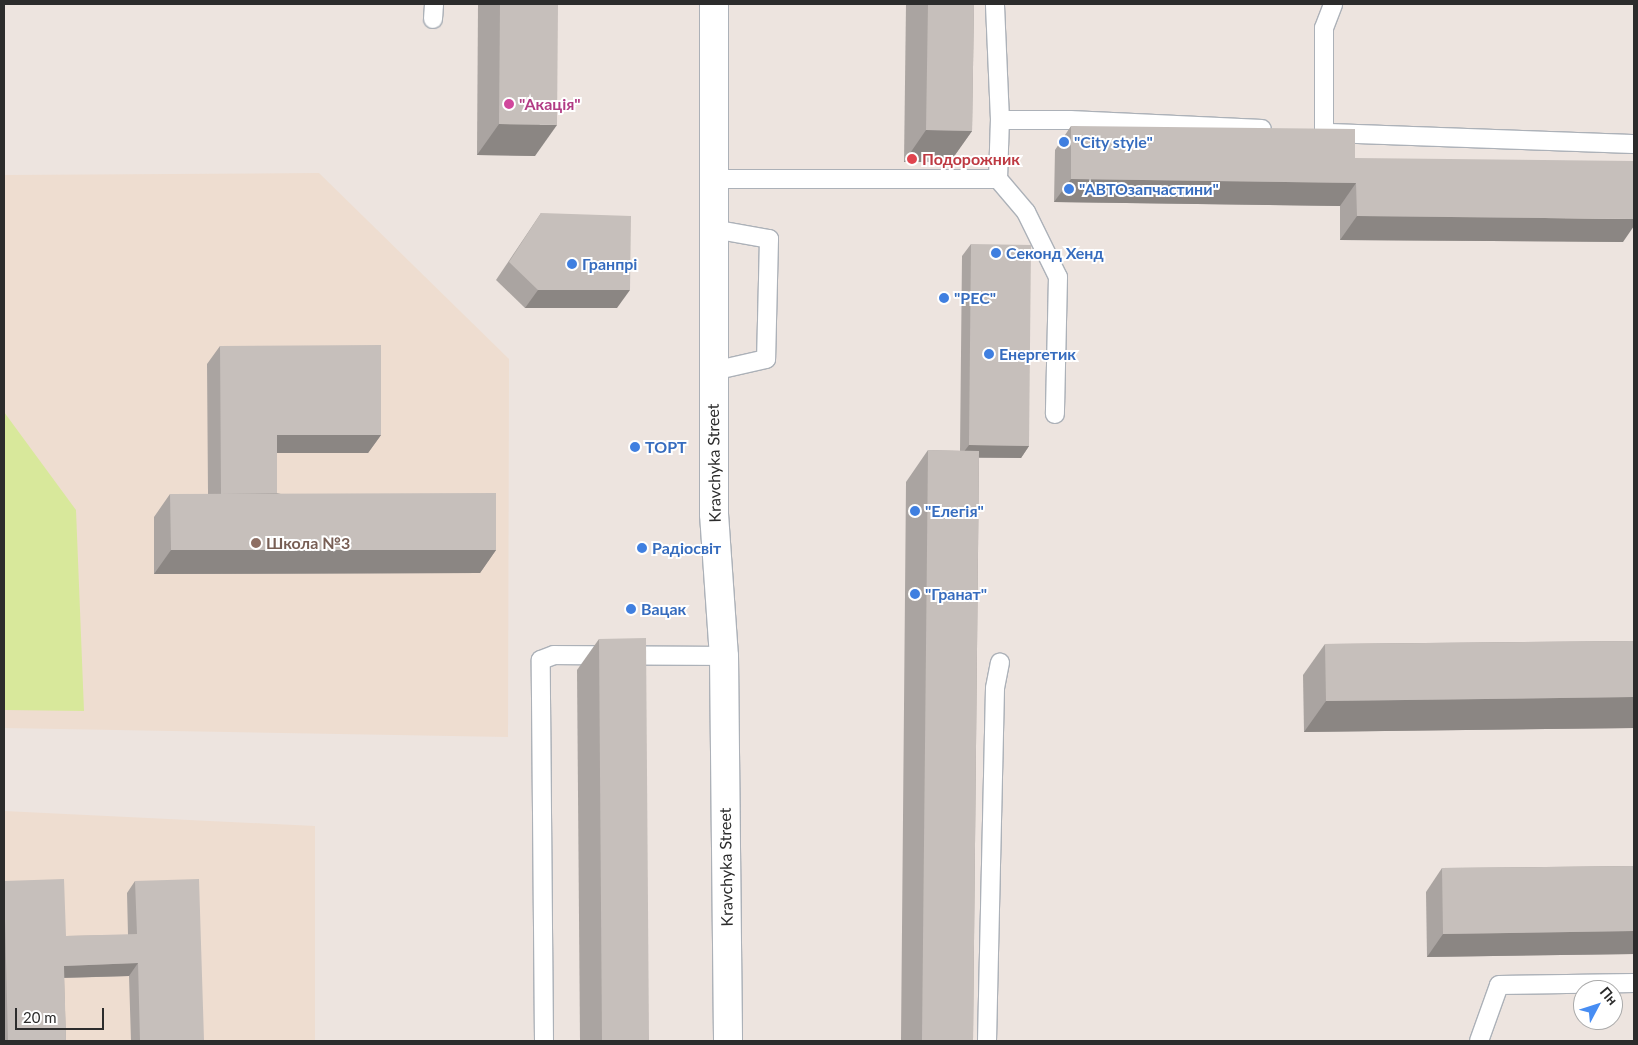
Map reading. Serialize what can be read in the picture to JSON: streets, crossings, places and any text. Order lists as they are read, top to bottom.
{
  "streets": {
    "street": ["Kravchyka Street"]
  },
  "places": [
    "\"Акація\"",
    "\"City style\"",
    "Подорожник",
    "\"АВТОзапчастини\"",
    "Секонд Хенд",
    "Гранпрі",
    "\"РЕС\"",
    "Енергетик",
    "ТОРТ",
    "\"Елегія\"",
    "Школа №3",
    "Радіосвіт",
    "\"Гранат\"",
    "Вацак"
  ],
  "scale_bar": "20 m",
  "north": "top right"
}
